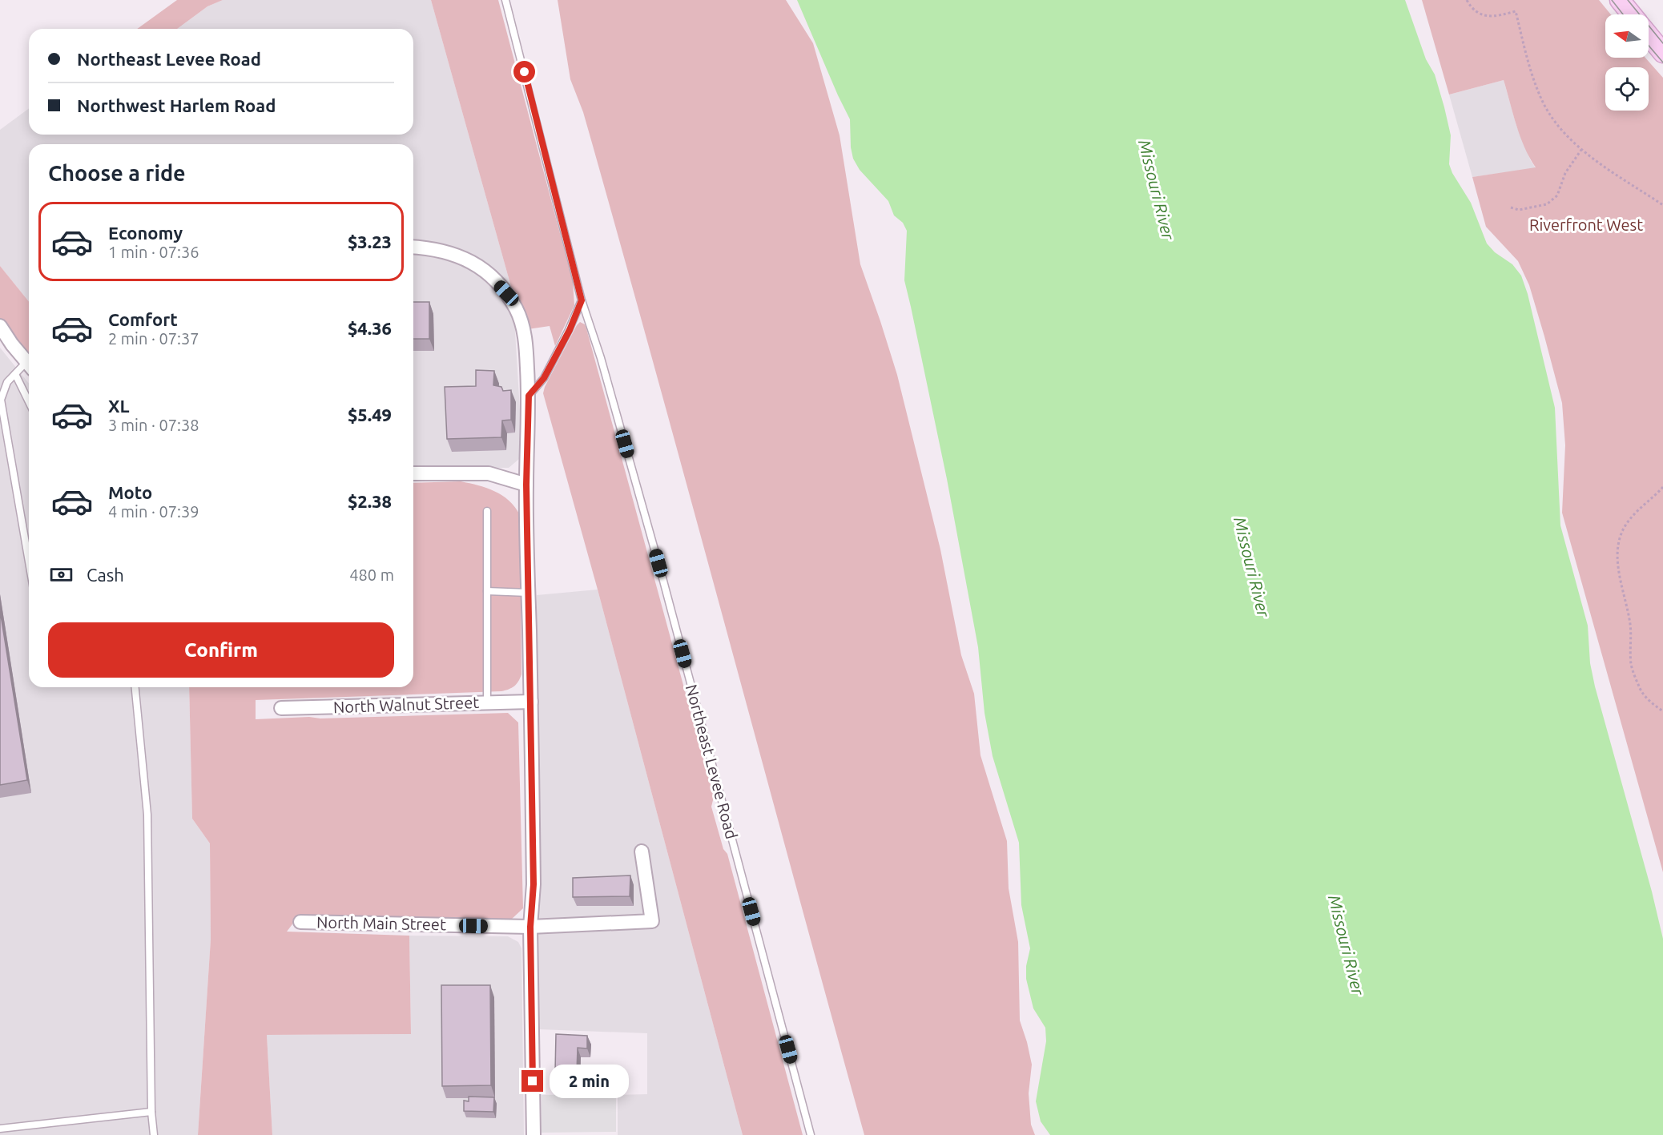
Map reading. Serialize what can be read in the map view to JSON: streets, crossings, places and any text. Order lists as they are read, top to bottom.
{
  "streets": {
    "street": ["North Walnut Street", "North Main Street"],
    "lane": ["Northeast Levee Road"]
  },
  "water": ["Missouri River"],
  "parks": ["Riverfront West"],
  "north": "left",
  "page": {
    "banner": ["Northeast Levee Road", "Northwest Harlem Road"],
    "heading": "Choose a ride",
    "list": [
      {
        "name": "Economy",
        "note": "1 min · 07:36",
        "value": "$3.23"
      },
      {
        "name": "Comfort",
        "note": "2 min · 07:37",
        "value": "$4.36"
      },
      {
        "name": "XL",
        "note": "3 min · 07:38",
        "value": "$5.49"
      },
      {
        "name": "Moto",
        "note": "4 min · 07:39",
        "value": "$2.38"
      }
    ],
    "pay": ["Cash", "480 m"],
    "buttons": "Confirm",
    "bubble": "2 min"
  }
}
